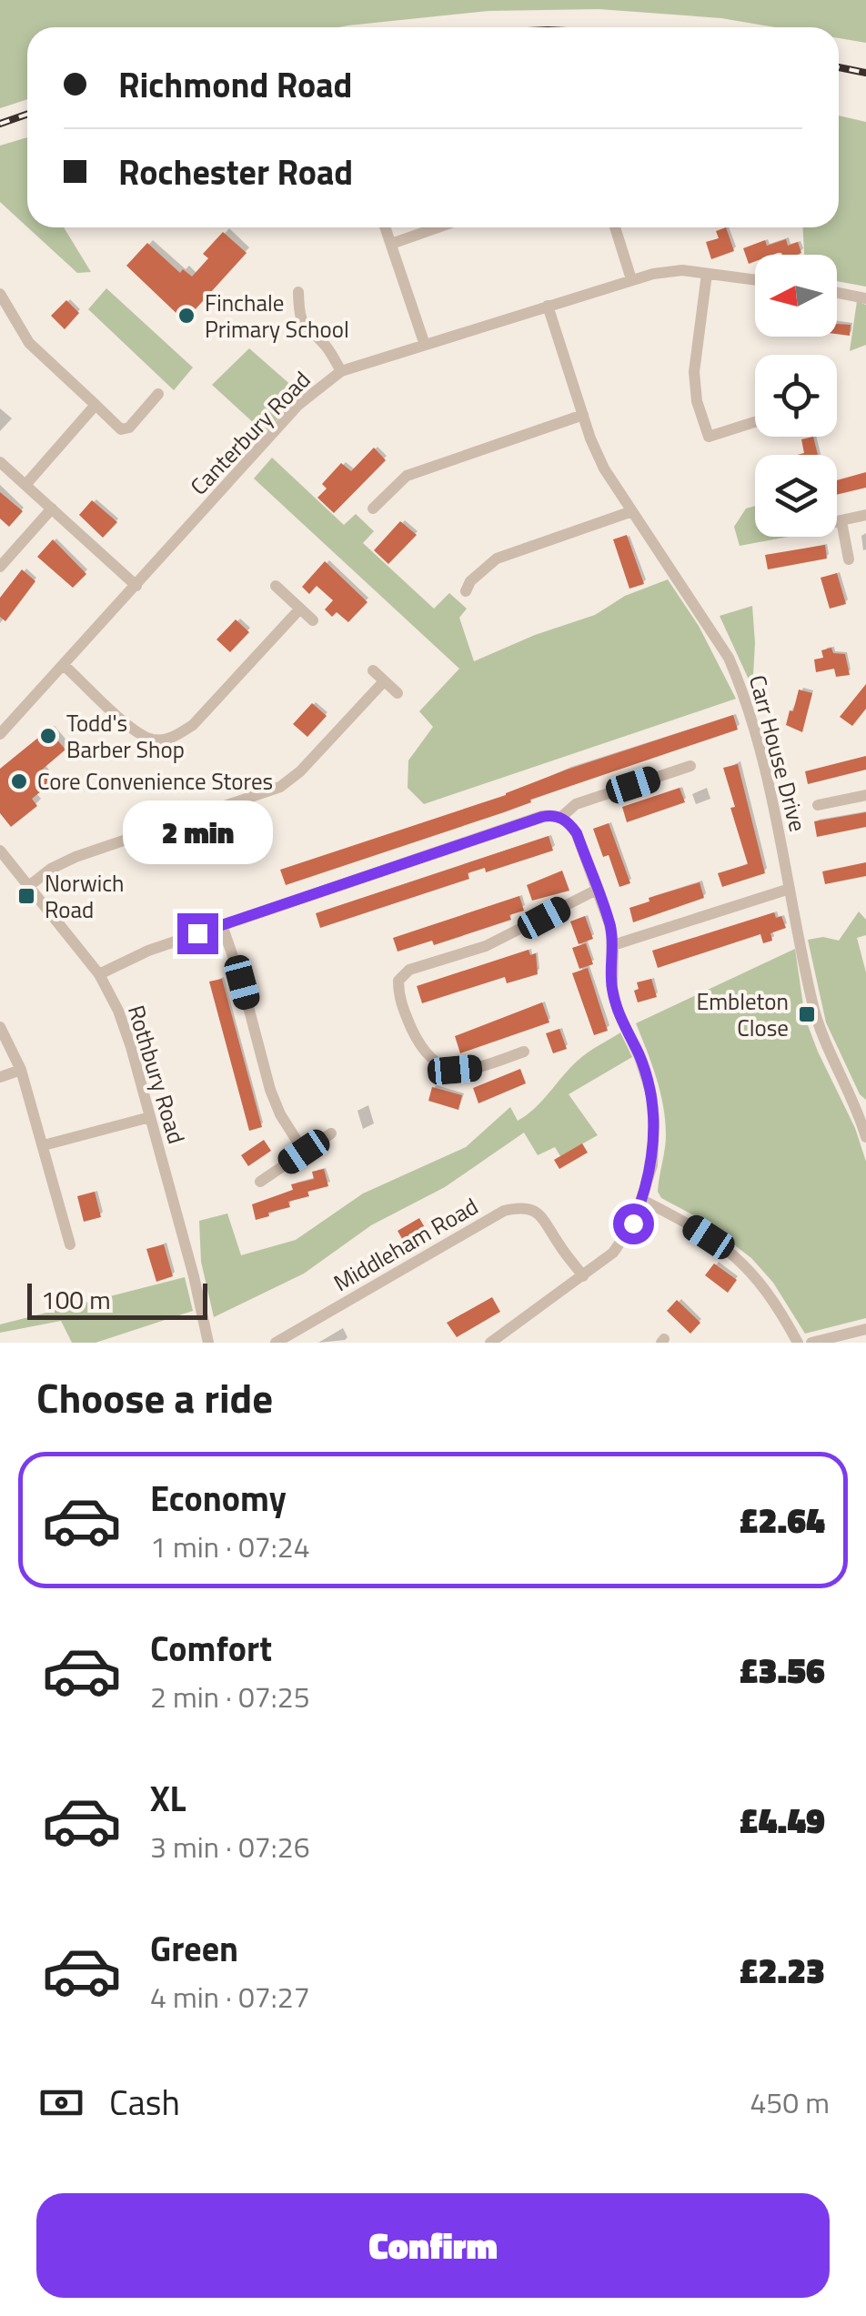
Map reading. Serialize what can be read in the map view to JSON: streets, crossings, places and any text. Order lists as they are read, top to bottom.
{
  "streets": {
    "street": [
      "Canterbury Road",
      "Carr House Drive",
      "Rothbury Road",
      "Middleham Road"
    ]
  },
  "crossings": [
    ["Canterbury Road", "Carr House Drive"]
  ],
  "places": {
    "other": ["Finchale Primary School", "Todd's Barber Shop", "Core Convenience Stores"],
    "transit": ["Norwich Road", "Embleton Close"]
  },
  "scale_bar": "100 m",
  "north": "left",
  "page": {
    "banner": ["Richmond Road", "Rochester Road"],
    "bubble": "2 min",
    "scale": "100 m",
    "heading": "Choose a ride",
    "list": [
      {
        "name": "Economy",
        "note": "1 min · 07:24",
        "value": "£2.64"
      },
      {
        "name": "Comfort",
        "note": "2 min · 07:25",
        "value": "£3.56"
      },
      {
        "name": "XL",
        "note": "3 min · 07:26",
        "value": "£4.49"
      },
      {
        "name": "Green",
        "note": "4 min · 07:27",
        "value": "£2.23"
      }
    ],
    "pay": ["Cash", "450 m"],
    "buttons": "Confirm"
  }
}
